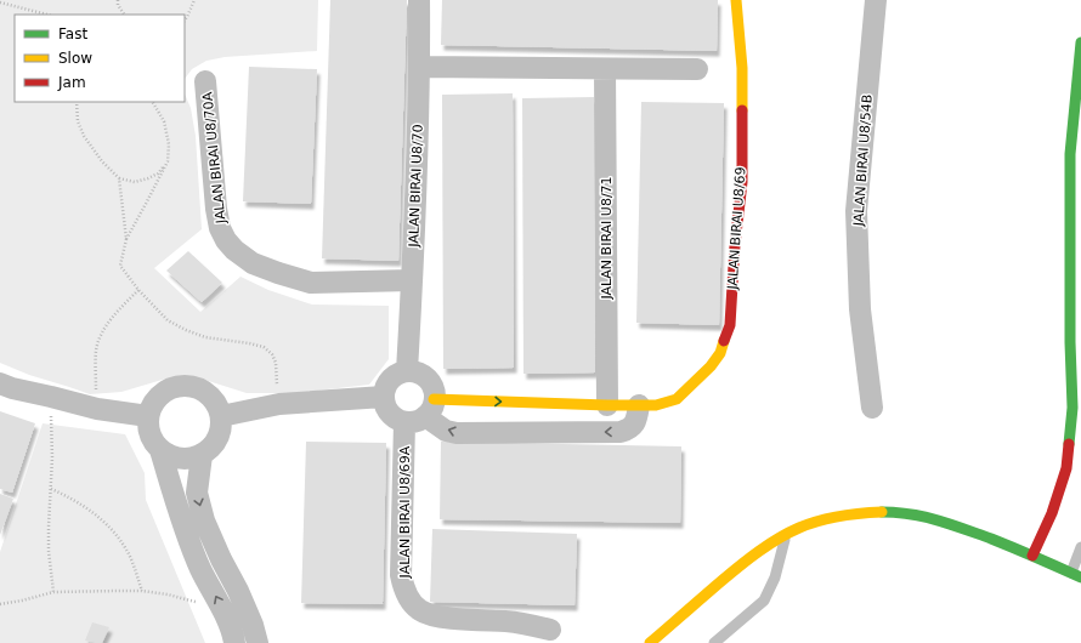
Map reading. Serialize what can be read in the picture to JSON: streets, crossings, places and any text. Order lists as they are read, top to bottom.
{
  "streets": {
    "street": [
      "JALAN BIRAI U8/70A",
      "JALAN BIRAI U8/54B",
      "JALAN BIRAI U8/70",
      "JALAN BIRAI U8/69",
      "JALAN BIRAI U8/71",
      "JALAN BIRAI U8/69A"
    ]
  },
  "crossings": [
    ["JALAN BIRAI U8/70A", "JALAN BIRAI U8/70"],
    ["JALAN BIRAI U8/70", "JALAN BIRAI U8/69"],
    ["JALAN BIRAI U8/70", "JALAN BIRAI U8/69A"],
    ["JALAN BIRAI U8/69", "JALAN BIRAI U8/71"],
    ["JALAN BIRAI U8/69", "JALAN BIRAI U8/69A"]
  ],
  "legend": ["Fast", "Slow", "Jam"]
}
